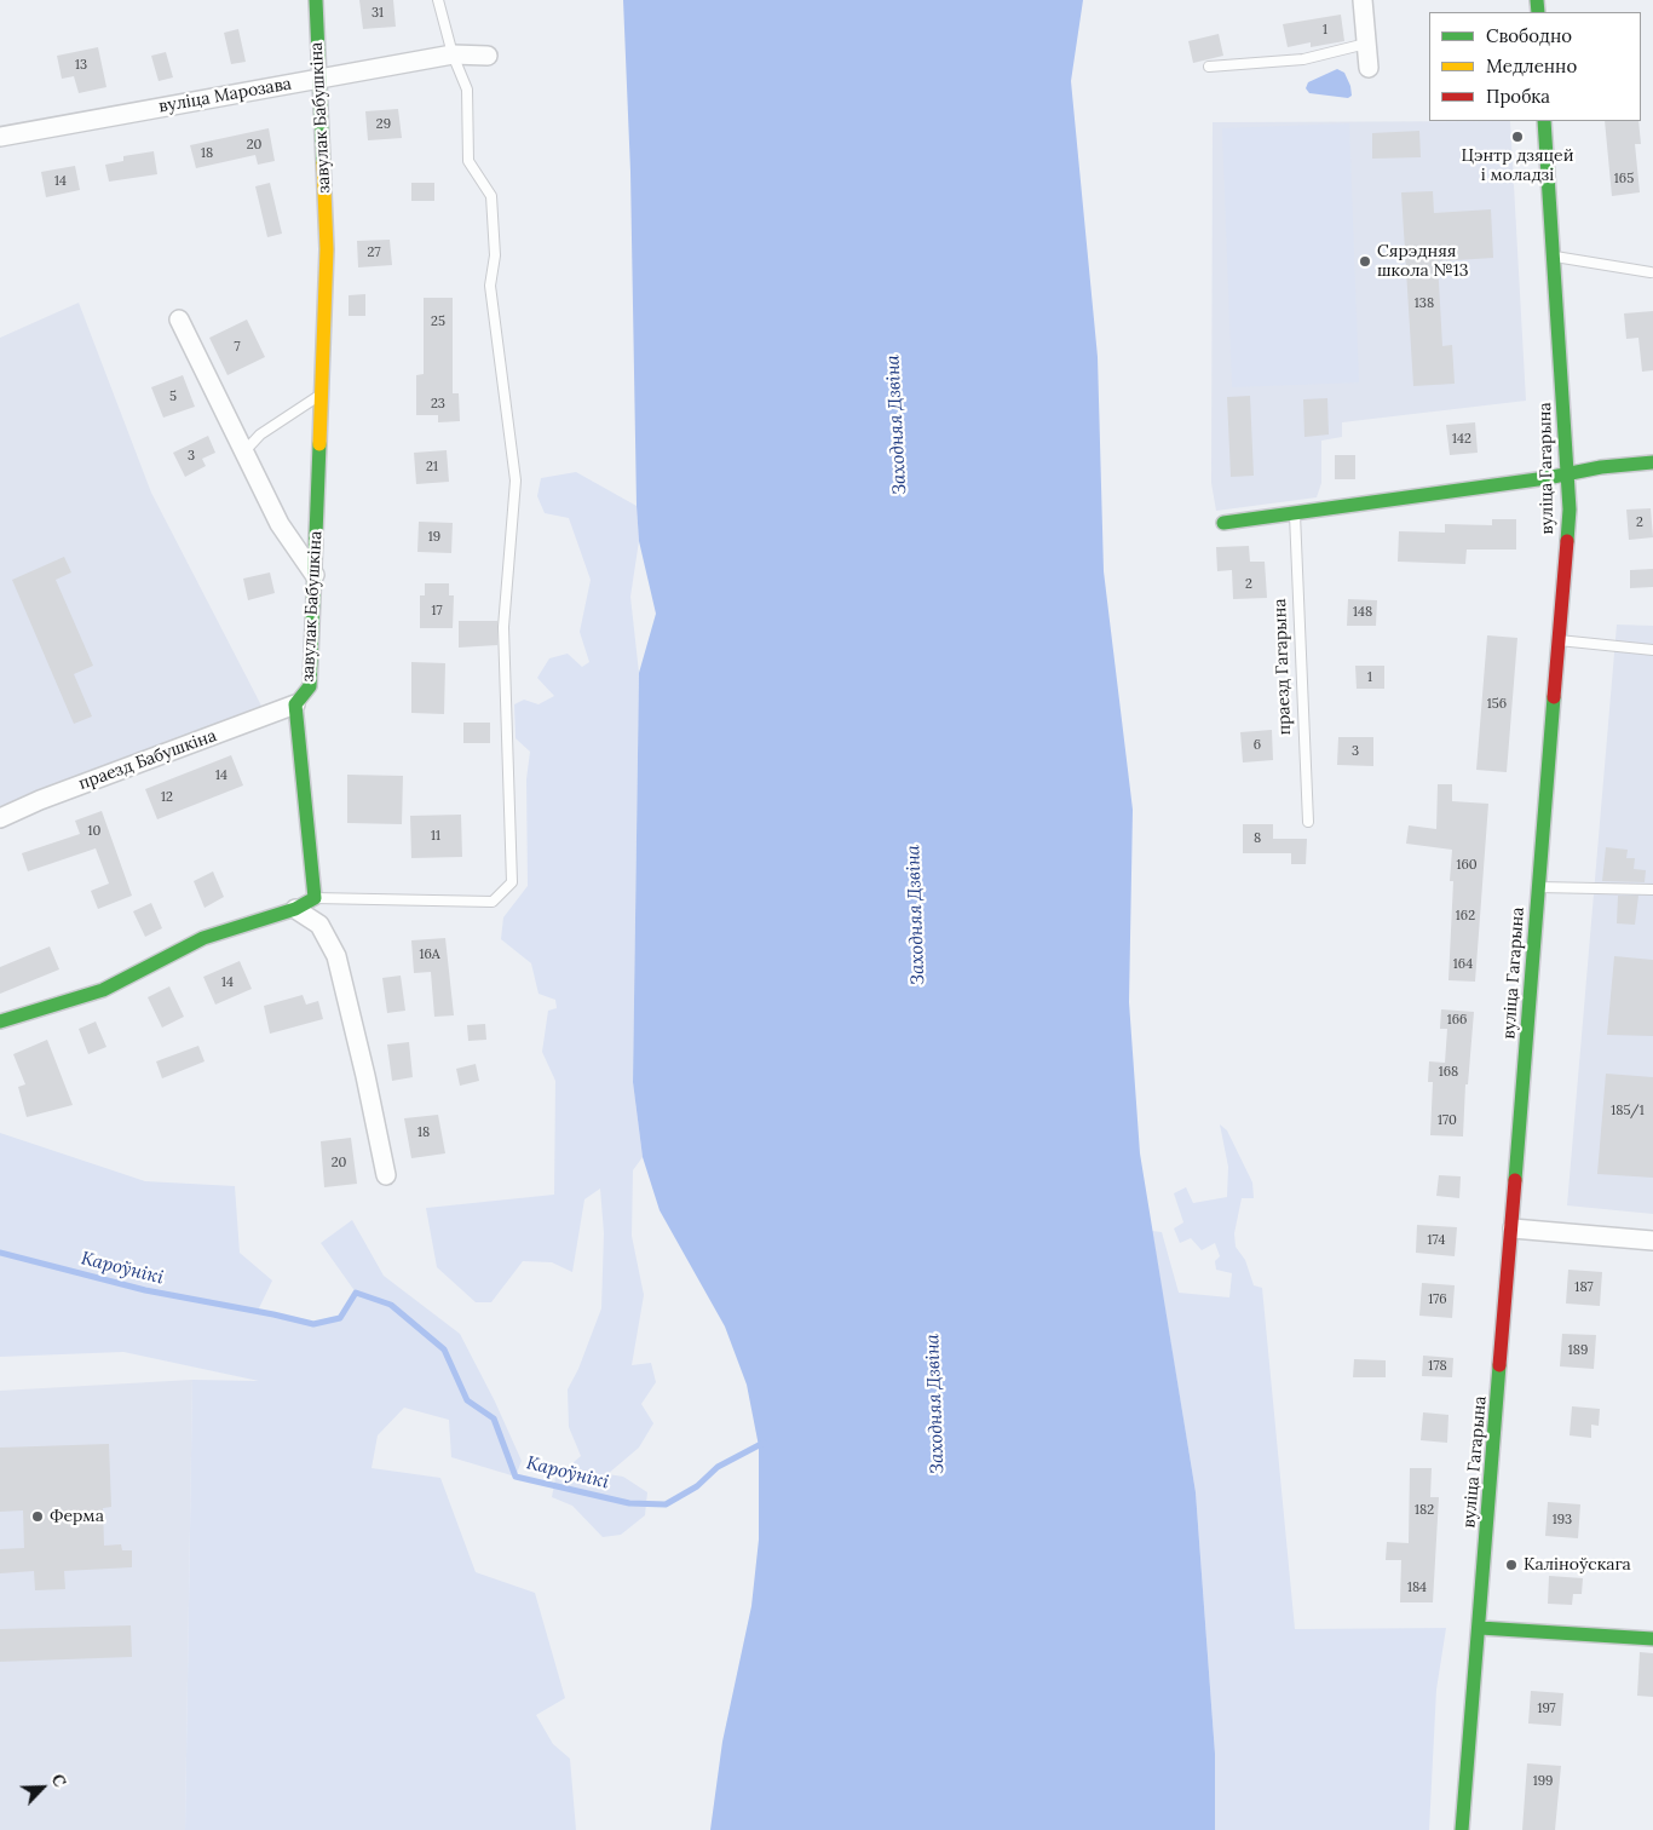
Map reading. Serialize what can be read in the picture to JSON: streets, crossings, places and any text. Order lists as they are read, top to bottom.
{
  "streets": {
    "street": [
      "вуліца Марозава",
      "завулак Бабушкіна",
      "вуліца Гагарына",
      "праезд Бабушкіна"
    ],
    "lane": ["праезд Гагарына"]
  },
  "crossings": [
    ["вуліца Марозава", "завулак Бабушкіна"],
    ["завулак Бабушкіна", "праезд Бабушкіна"]
  ],
  "water": ["Заходняя Дзвіна", "Кароўнікі"],
  "places": [
    "Цэнтр дзяцей і моладзі",
    "Сярэдняя школа №13",
    "Ферма",
    "Каліноўскага"
  ],
  "house_numbers": [
    "31",
    "1",
    "13",
    "29",
    "20",
    "18",
    "165",
    "14",
    "27",
    "138",
    "25",
    "7",
    "5",
    "23",
    "142",
    "3",
    "21",
    "2",
    "19",
    "2",
    "17",
    "148",
    "1",
    "156",
    "6",
    "3",
    "14",
    "12",
    "10",
    "11",
    "8",
    "160",
    "162",
    "16А",
    "164",
    "14",
    "166",
    "168",
    "185/1",
    "170",
    "18",
    "20",
    "174",
    "187",
    "176",
    "189",
    "178",
    "182",
    "193",
    "184",
    "197",
    "199"
  ],
  "legend": ["Свободно", "Медленно", "Пробка"],
  "north": "top right"
}
